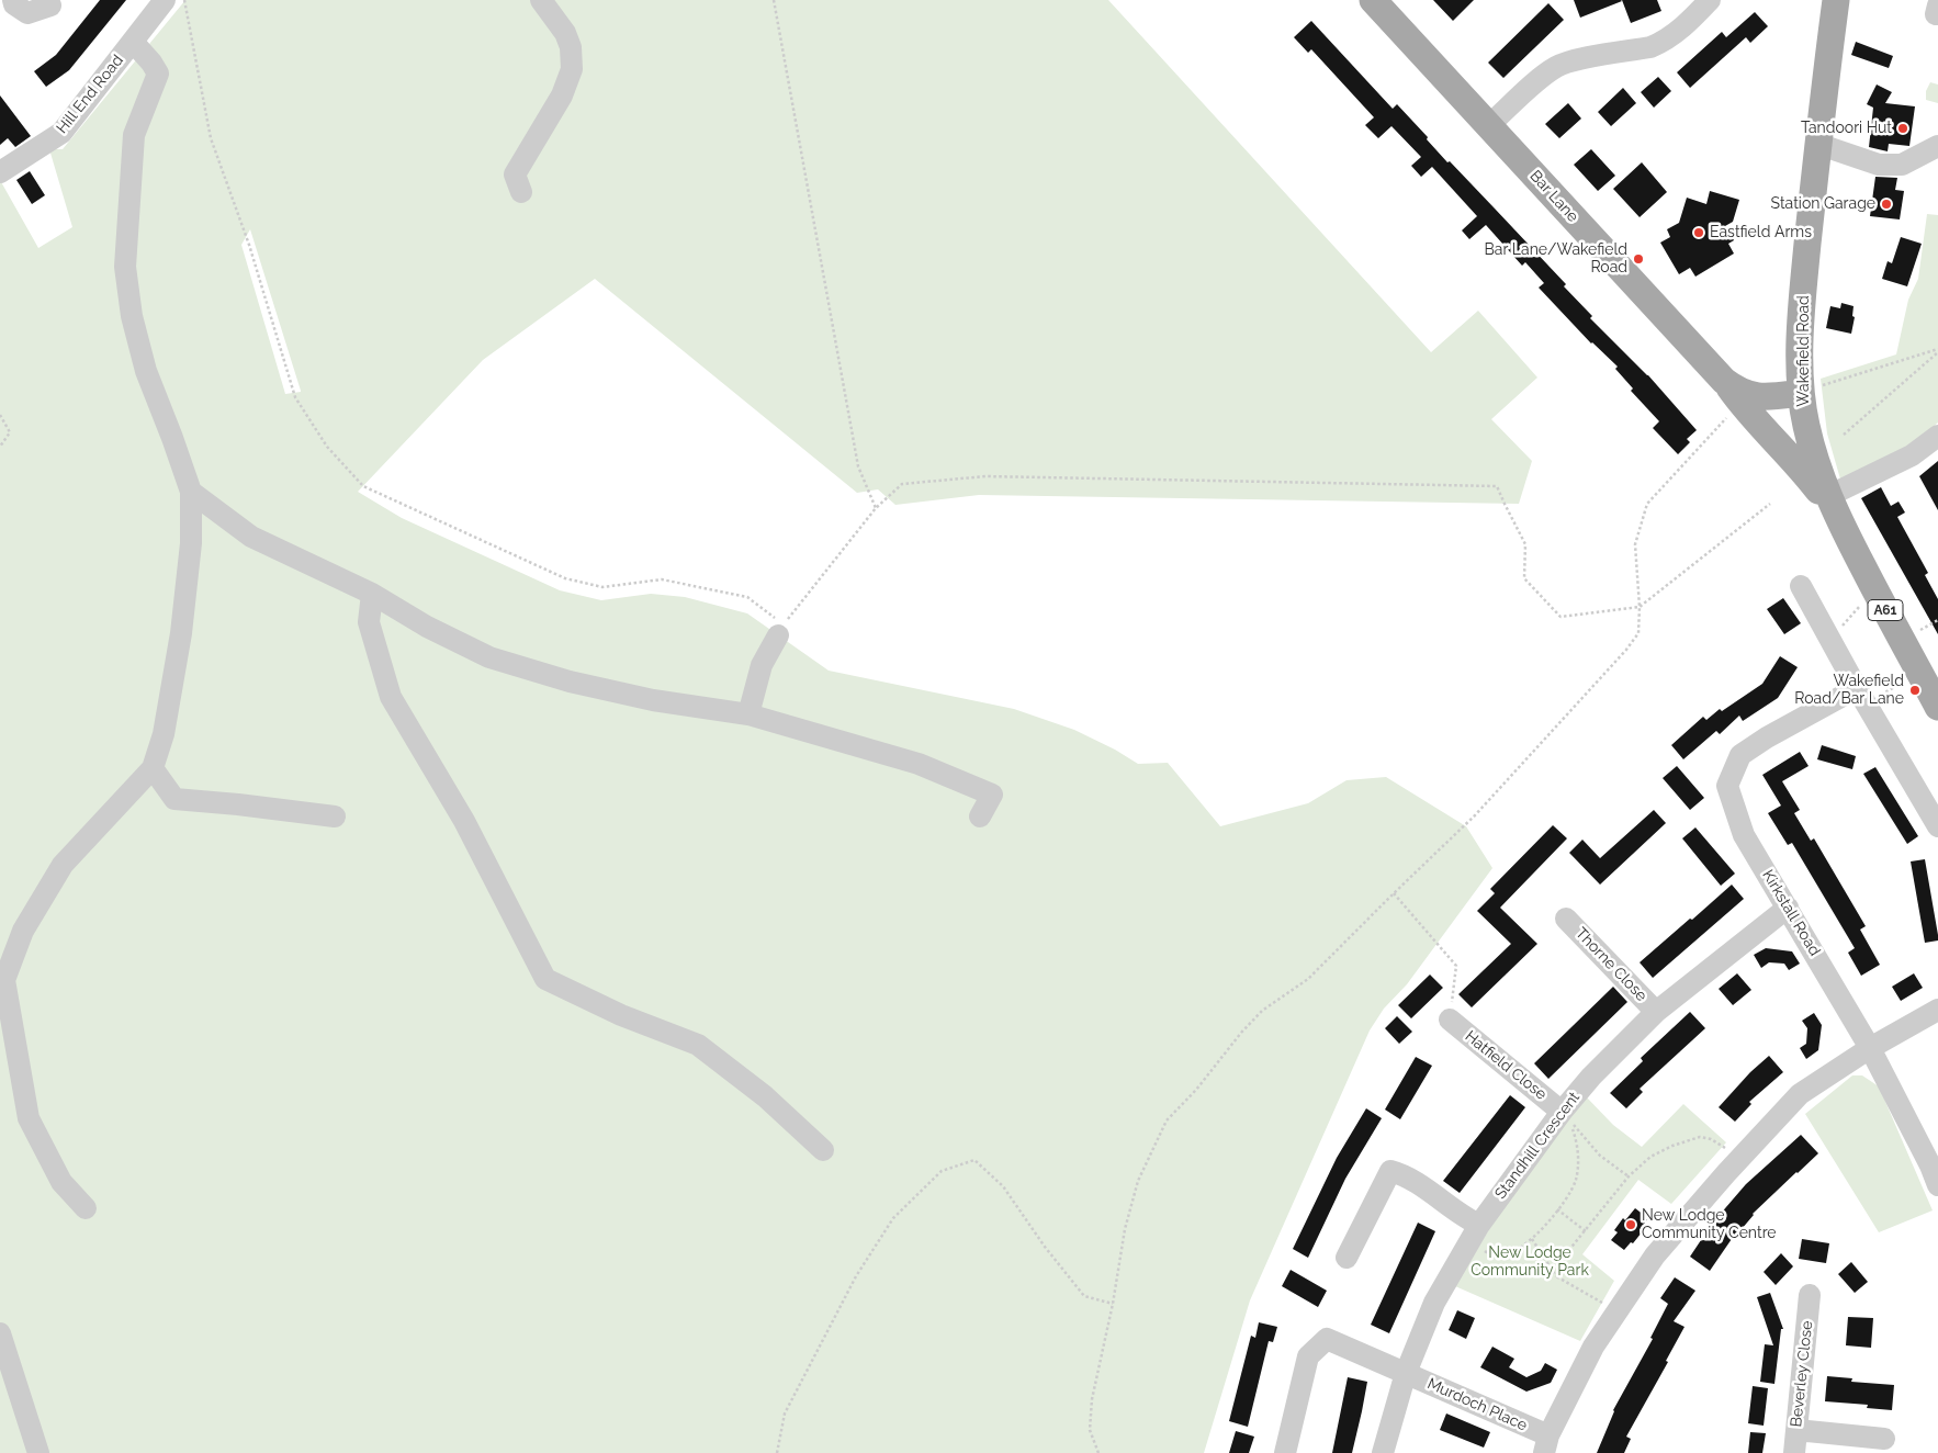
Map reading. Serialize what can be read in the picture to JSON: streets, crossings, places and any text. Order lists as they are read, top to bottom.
{
  "streets": {
    "main road": ["Bar Lane", "Wakefield Road", "A61"],
    "street": [
      "Hill End Road",
      "Kirkstall Road",
      "Thorne Close",
      "Hatfield Close",
      "Standhill Crescent",
      "Beverley Close",
      "Murdoch Place"
    ]
  },
  "crossings": [
    ["Bar Lane", "Wakefield Road"],
    ["Kirkstall Road", "Standhill Crescent"],
    ["Thorne Close", "Standhill Crescent"],
    ["Hatfield Close", "Standhill Crescent"],
    ["Standhill Crescent", "Murdoch Place"]
  ],
  "parks": ["New Lodge Community Park"],
  "places": [
    "Tandoori Hut",
    "Station Garage",
    "Eastfield Arms",
    "Bar Lane/Wakefield Road",
    "Wakefield Road/Bar Lane",
    "New Lodge Community Centre"
  ]
}
